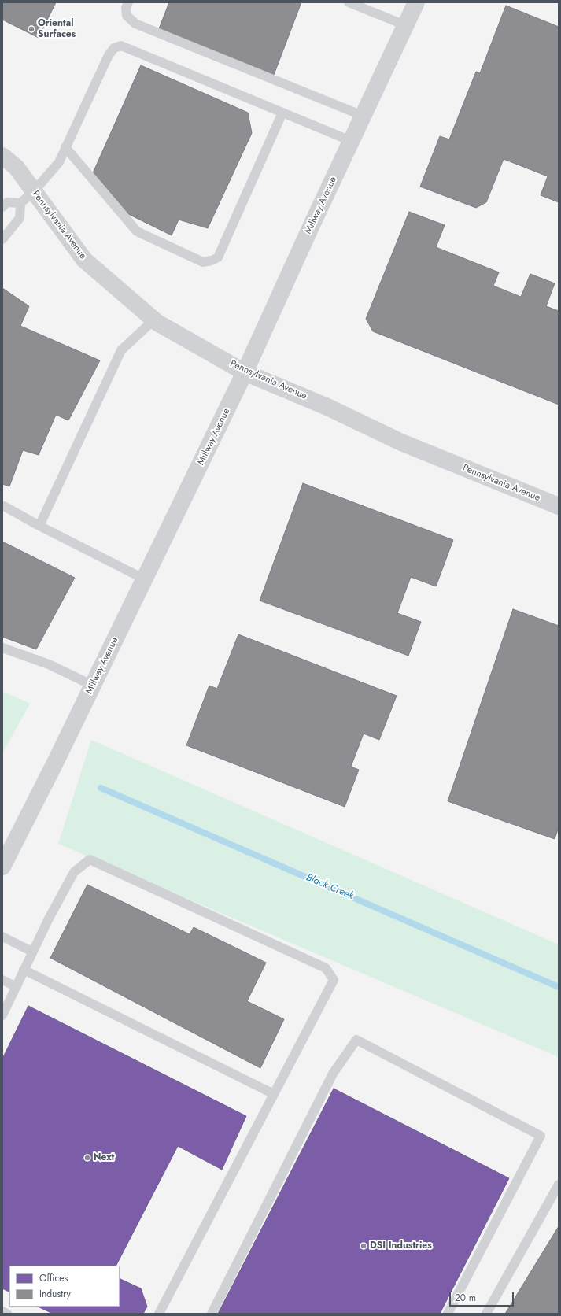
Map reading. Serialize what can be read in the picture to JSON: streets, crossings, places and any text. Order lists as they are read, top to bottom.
{
  "streets": {
    "street": ["Millway Avenue", "Pennsylvania Avenue"]
  },
  "crossings": [
    ["Millway Avenue", "Pennsylvania Avenue"]
  ],
  "water": ["Black Creek"],
  "places": ["Oriental Surfaces", "Next", "DSI Industries"],
  "legend": ["Offices", "Industry"],
  "scale_bar": "20 m"
}
